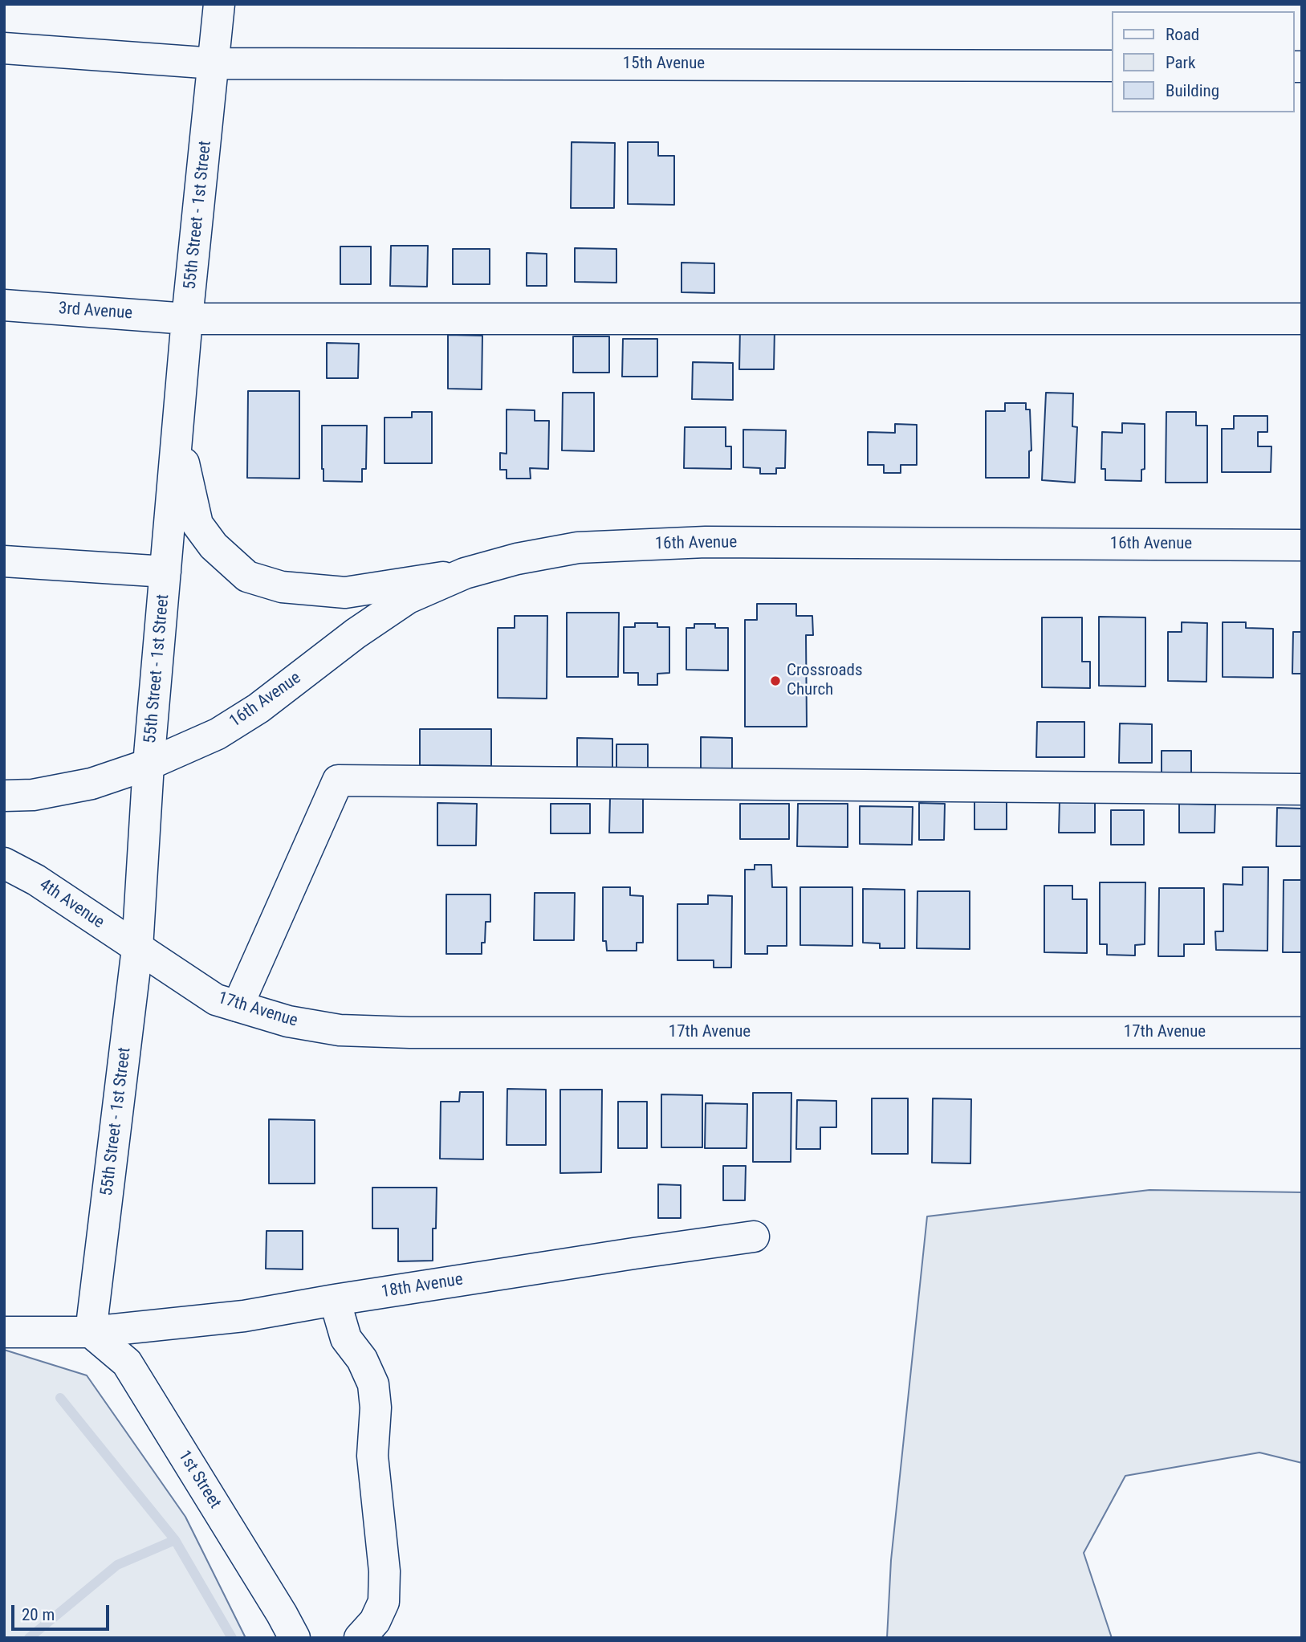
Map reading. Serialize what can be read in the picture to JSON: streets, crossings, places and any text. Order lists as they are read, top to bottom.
{
  "streets": {
    "street": [
      "15th Avenue",
      "55th Street - 1st Street",
      "3rd Avenue",
      "16th Avenue",
      "4th Avenue",
      "17th Avenue",
      "18th Avenue",
      "1st Street"
    ]
  },
  "crossings": [
    ["15th Avenue", "55th Street - 1st Street"],
    ["55th Street - 1st Street", "3rd Avenue"],
    ["55th Street - 1st Street", "16th Avenue"],
    ["55th Street - 1st Street", "4th Avenue"],
    ["55th Street - 1st Street", "17th Avenue"],
    ["55th Street - 1st Street", "18th Avenue"],
    ["55th Street - 1st Street", "1st Street"],
    ["4th Avenue", "17th Avenue"],
    ["18th Avenue", "1st Street"]
  ],
  "places": ["Crossroads Church"],
  "legend": ["Road", "Park", "Building"],
  "scale_bar": "20 m"
}
